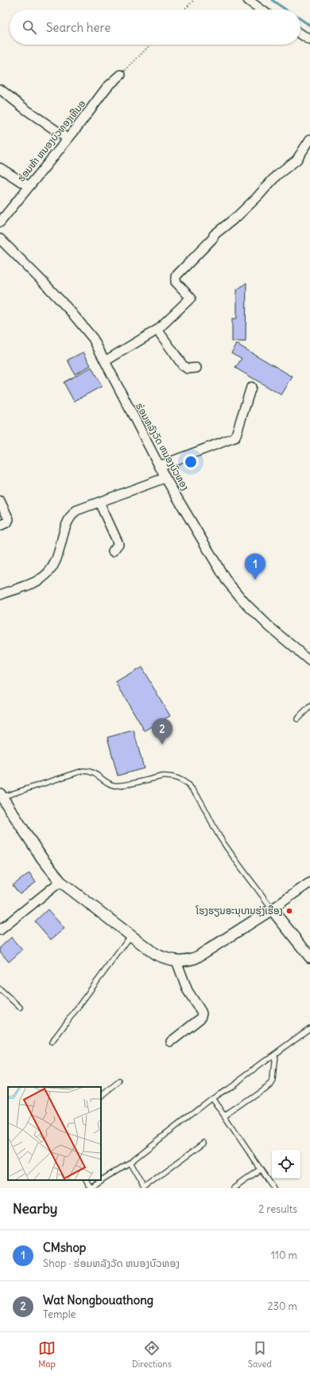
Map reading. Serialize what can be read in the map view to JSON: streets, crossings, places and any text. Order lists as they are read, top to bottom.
{
  "streets": {
    "street": ["ຮ່ອມຫ້າ ຫນອງບົວທອງເຫືນອ", "ຮ່ອມຫລັງວັດ ຫນອງບົວທອງ"]
  },
  "places": ["ໂຮງຮຽນອະນຸບານຮຸ່ງເຮືອງ"],
  "page": {
    "search": "Search here",
    "pins": ["1", "2"],
    "heading": ["Nearby", "2 results"],
    "list": [
      {
        "mark": "1",
        "name": "CMshop",
        "note": "Shop · ຮ່ອມຫລັງວັດ ຫນອງບົວທອງ",
        "value": "110 m"
      },
      {
        "mark": "2",
        "name": "Wat Nongbouathong",
        "note": "Temple",
        "value": "230 m"
      }
    ],
    "nav": ["Map", "Directions", "Saved"]
  }
}
